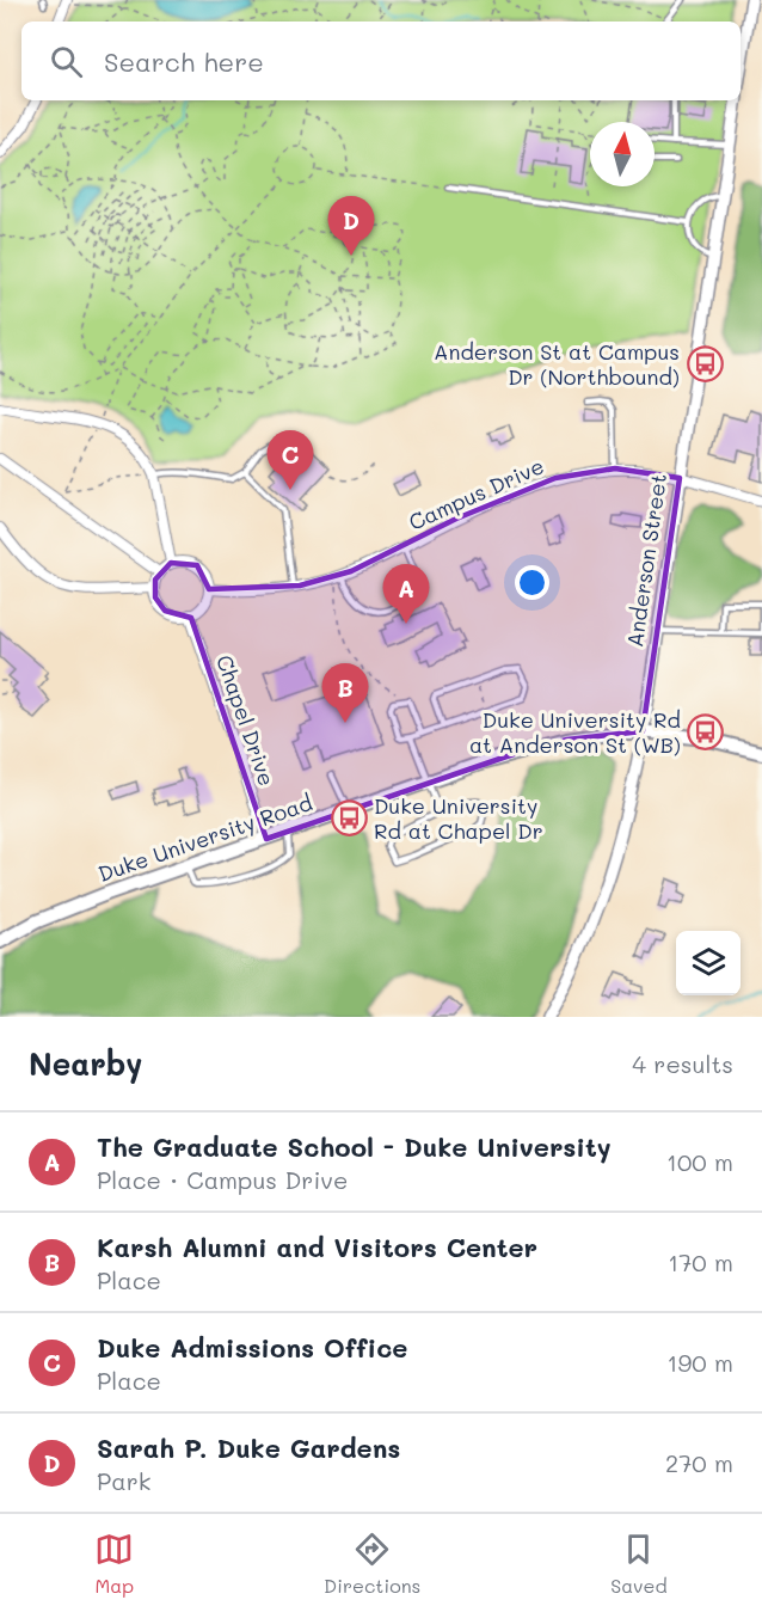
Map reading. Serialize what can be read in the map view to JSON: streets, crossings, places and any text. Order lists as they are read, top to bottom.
{
  "streets": {
    "main road": ["Duke University Road"],
    "street": ["Campus Drive", "Anderson Street", "Chapel Drive"]
  },
  "crossings": [
    ["Campus Drive", "Anderson Street"],
    ["Campus Drive", "Chapel Drive"],
    ["Anderson Street", "Duke University Road"],
    ["Chapel Drive", "Duke University Road"]
  ],
  "places": {
    "bus stop": ["Anderson St at Campus Dr (Northbound)", "Duke University Rd at Anderson St (WB)", "Duke University Rd at Chapel Dr"]
  },
  "north": "top",
  "page": {
    "search": "Search here",
    "pins": [
      "D",
      "C",
      "A",
      "B"
    ],
    "heading": ["Nearby", "4 results"],
    "list": [
      {
        "mark": "A",
        "name": "The Graduate School - Duke University",
        "note": "Place · Campus Drive",
        "value": "100 m"
      },
      {
        "mark": "B",
        "name": "Karsh Alumni and Visitors Center",
        "note": "Place",
        "value": "170 m"
      },
      {
        "mark": "C",
        "name": "Duke Admissions Office",
        "note": "Place",
        "value": "190 m"
      },
      {
        "mark": "D",
        "name": "Sarah P. Duke Gardens",
        "note": "Park",
        "value": "270 m"
      }
    ],
    "nav": ["Map", "Directions", "Saved"]
  }
}
